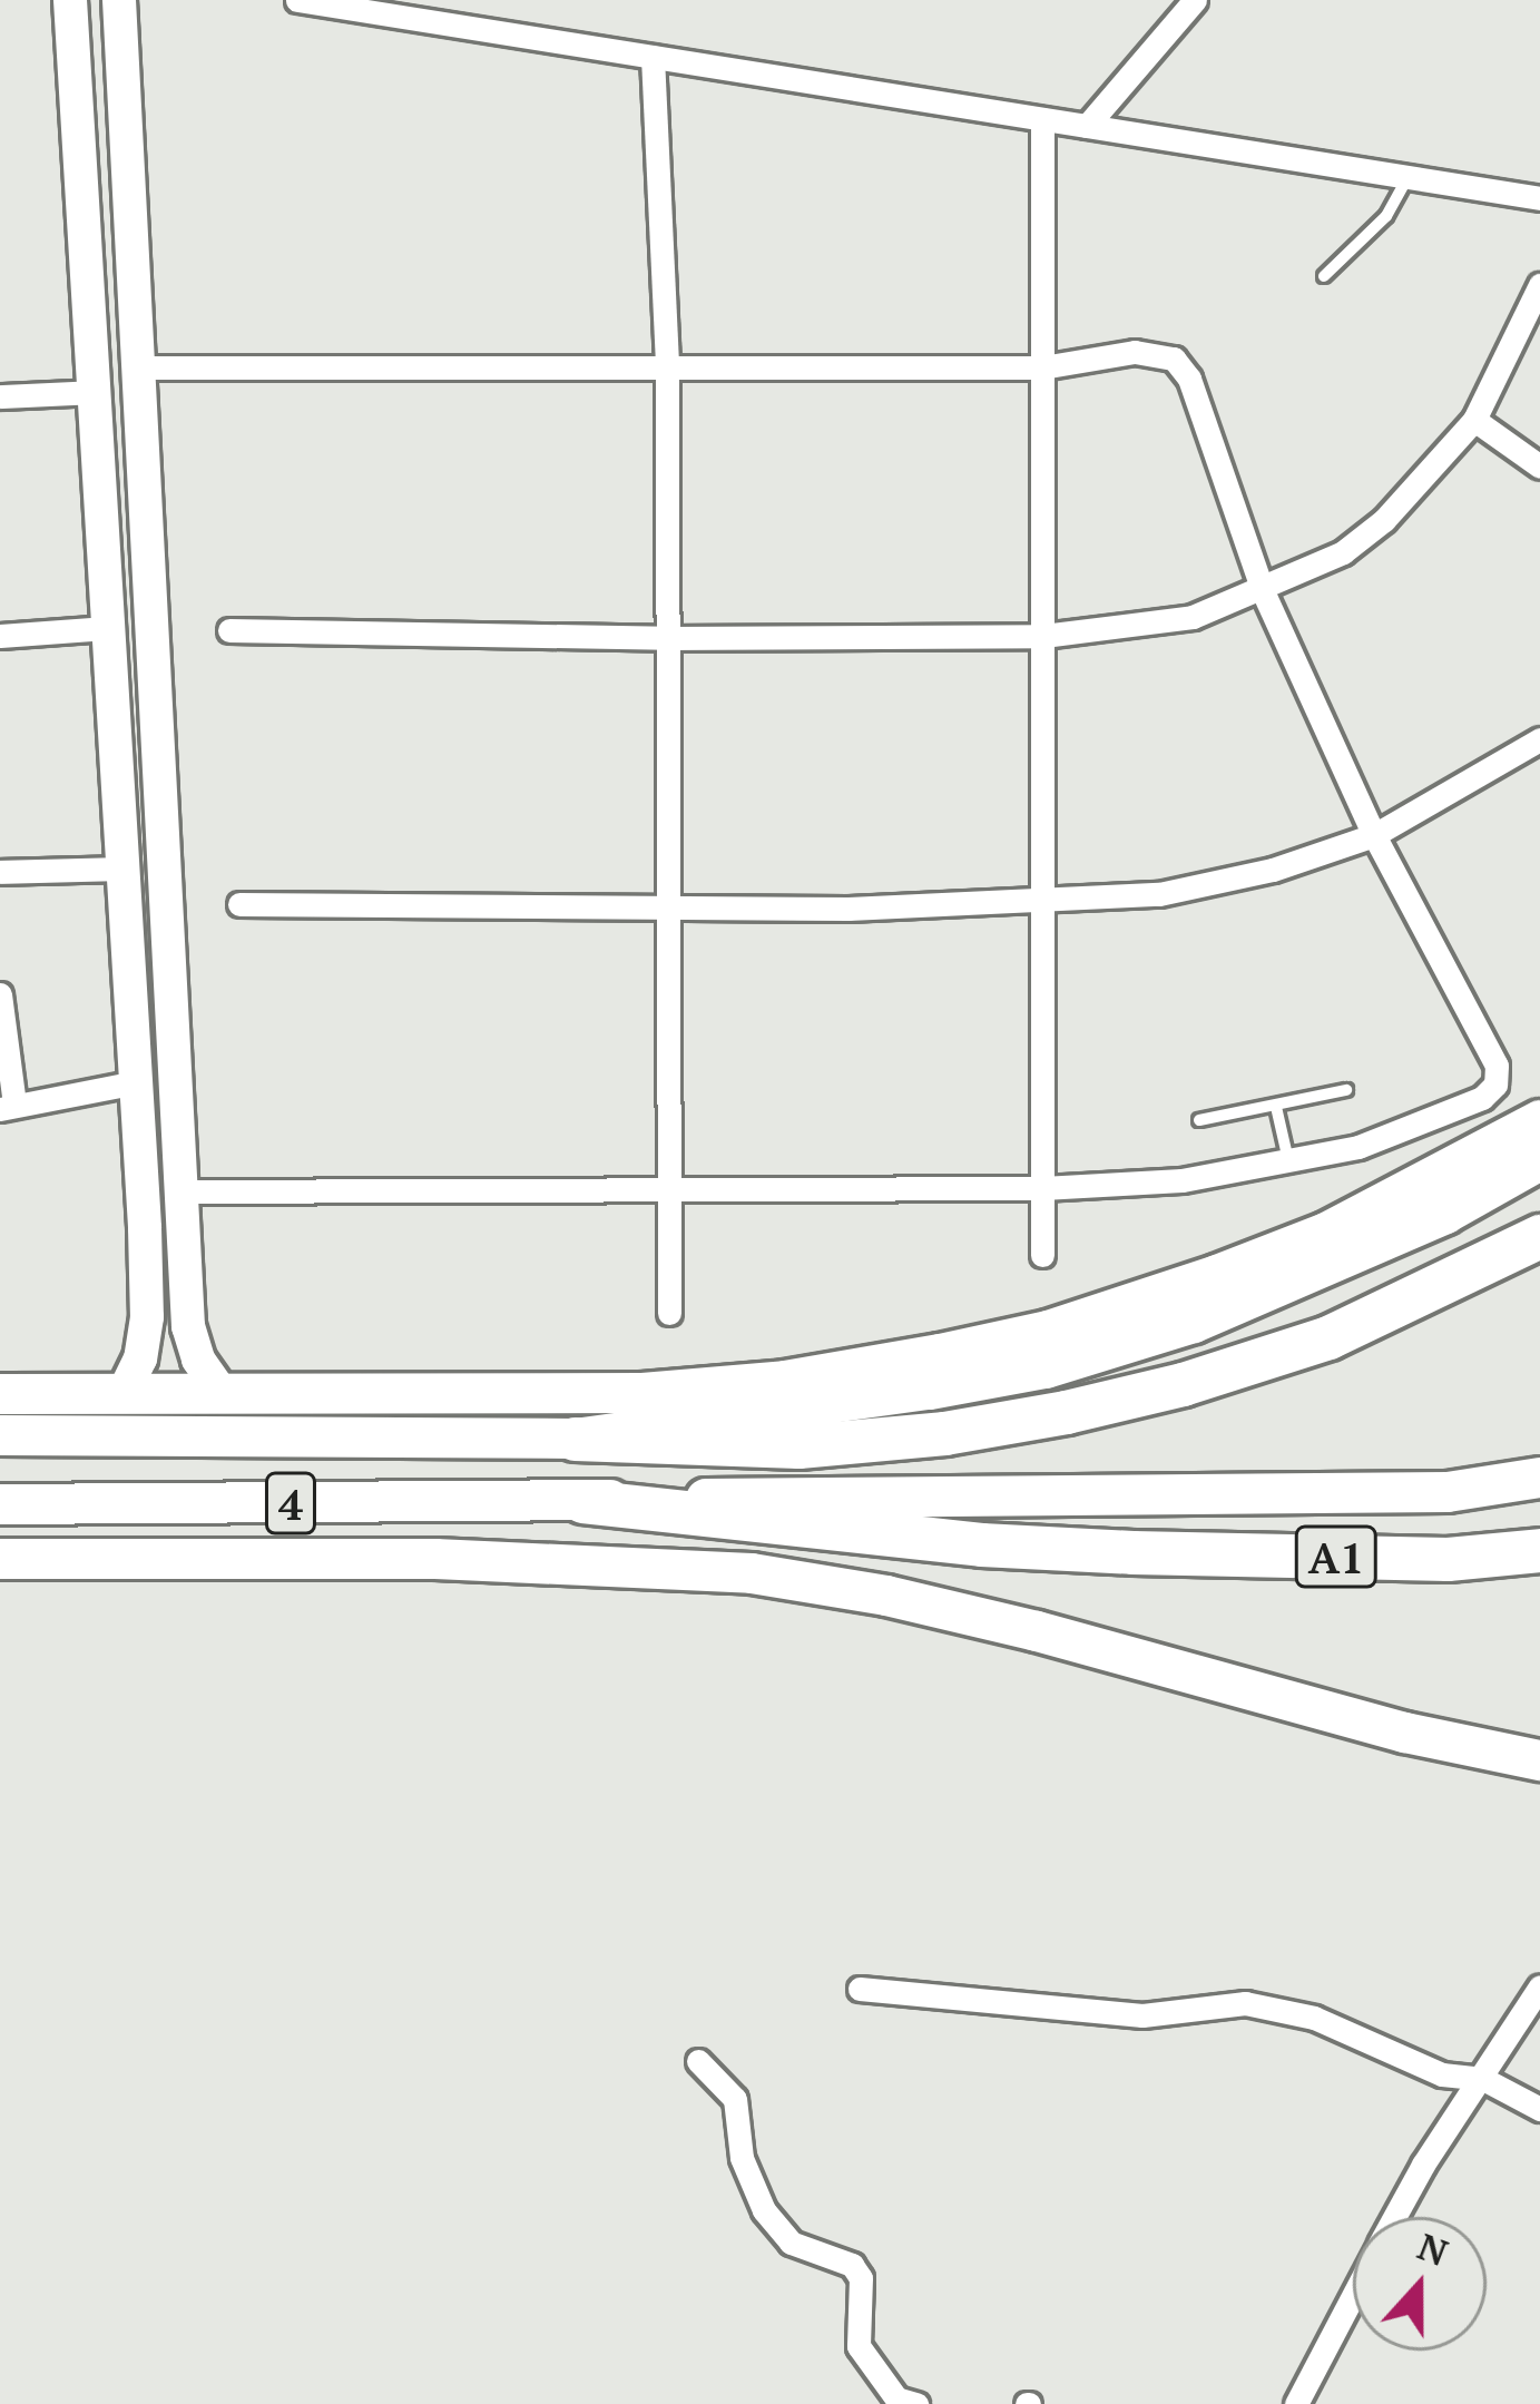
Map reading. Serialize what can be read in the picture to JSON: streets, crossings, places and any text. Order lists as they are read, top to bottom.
{
  "streets": {
    "highway": ["4", "A1"]
  },
  "crossings": [
    ["4", "A1"]
  ],
  "north": "top"
}
